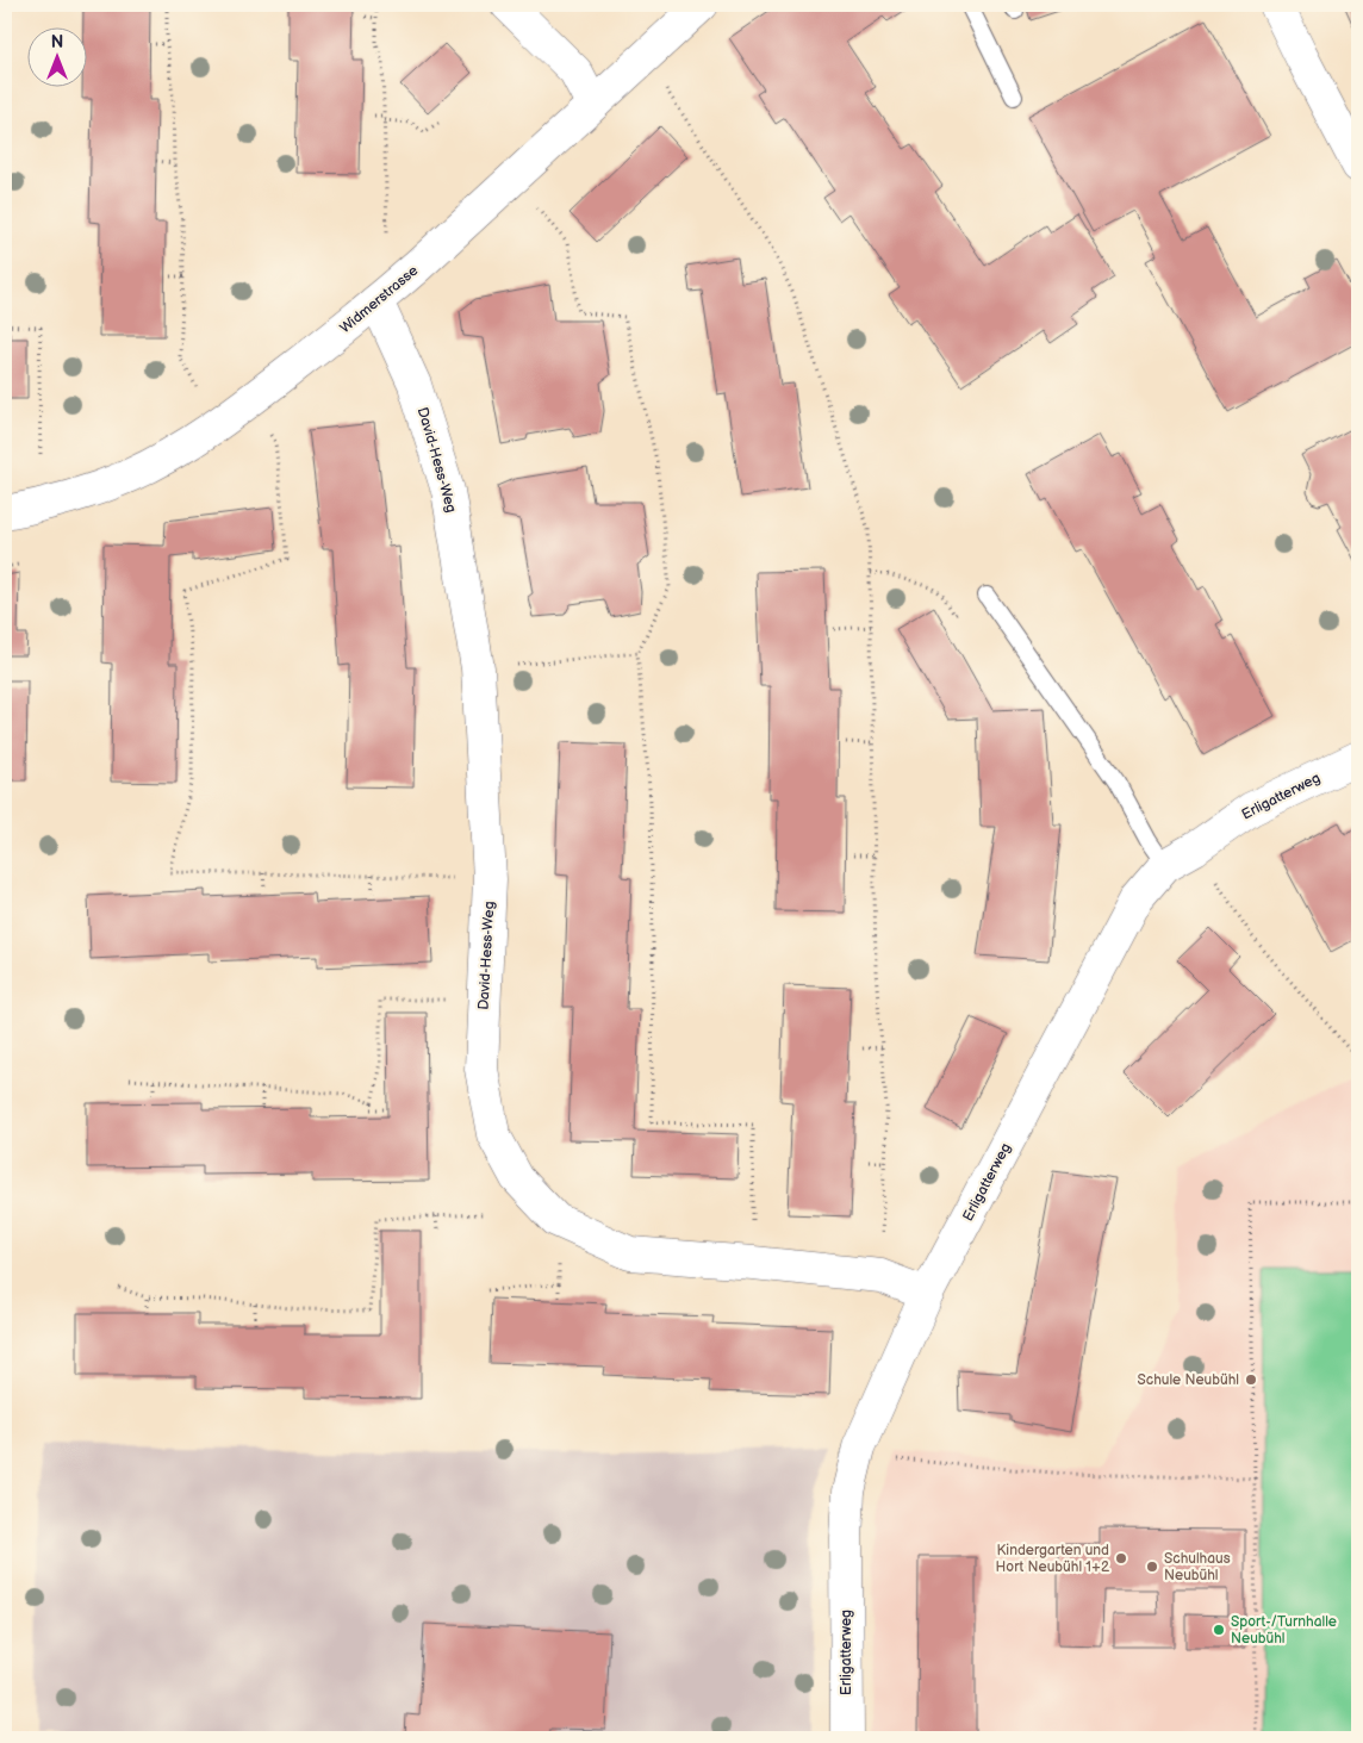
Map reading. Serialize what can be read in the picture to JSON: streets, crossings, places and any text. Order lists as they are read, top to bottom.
{
  "streets": {
    "street": ["Widmerstrasse", "David-Hess-Weg", "Erligatterweg"]
  },
  "crossings": [
    ["Widmerstrasse", "David-Hess-Weg"],
    ["David-Hess-Weg", "Erligatterweg"]
  ],
  "places": [
    "Schule Neubühl",
    "Kindergarten und Hort Neubühl 1+2",
    "Schulhaus Neubühl",
    "Sport-/Turnhalle Neubühl"
  ],
  "north": "top"
}
